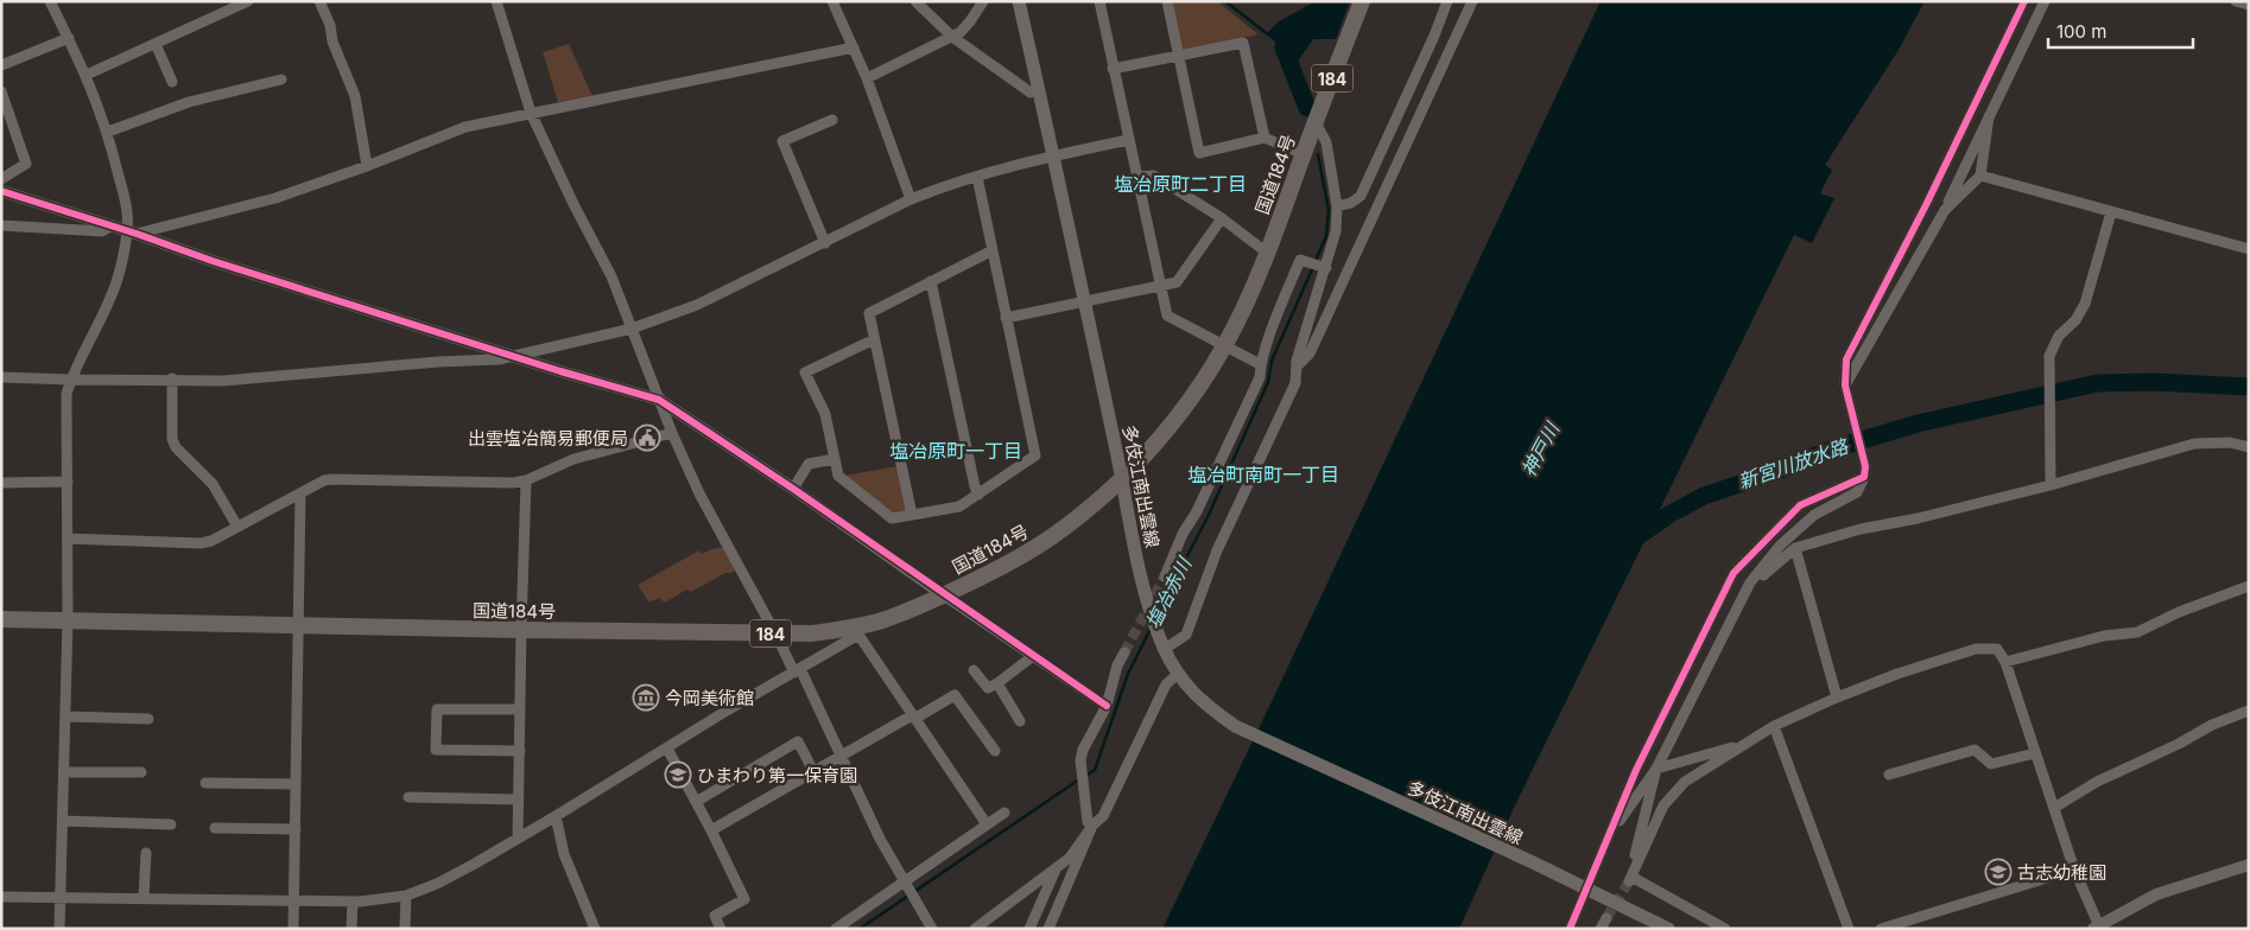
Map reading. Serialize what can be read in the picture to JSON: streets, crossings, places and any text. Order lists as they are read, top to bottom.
{
  "streets": {
    "highway": ["184", "国道184号"],
    "main road": ["多伎江南出雲線"]
  },
  "crossings": [
    ["国道184号", "多伎江南出雲線"]
  ],
  "districts": ["塩冶原町二丁目", "塩冶原町一丁目", "塩冶町南町一丁目"],
  "water": ["神戸川", "新宮川放水路", "塩冶赤川"],
  "places": {
    "public building": ["出雲塩冶簡易郵便局"],
    "museum": ["今岡美術館"],
    "school or university": ["ひまわり第一保育園", "古志幼稚園"]
  },
  "scale_bar": "100 m"
}
